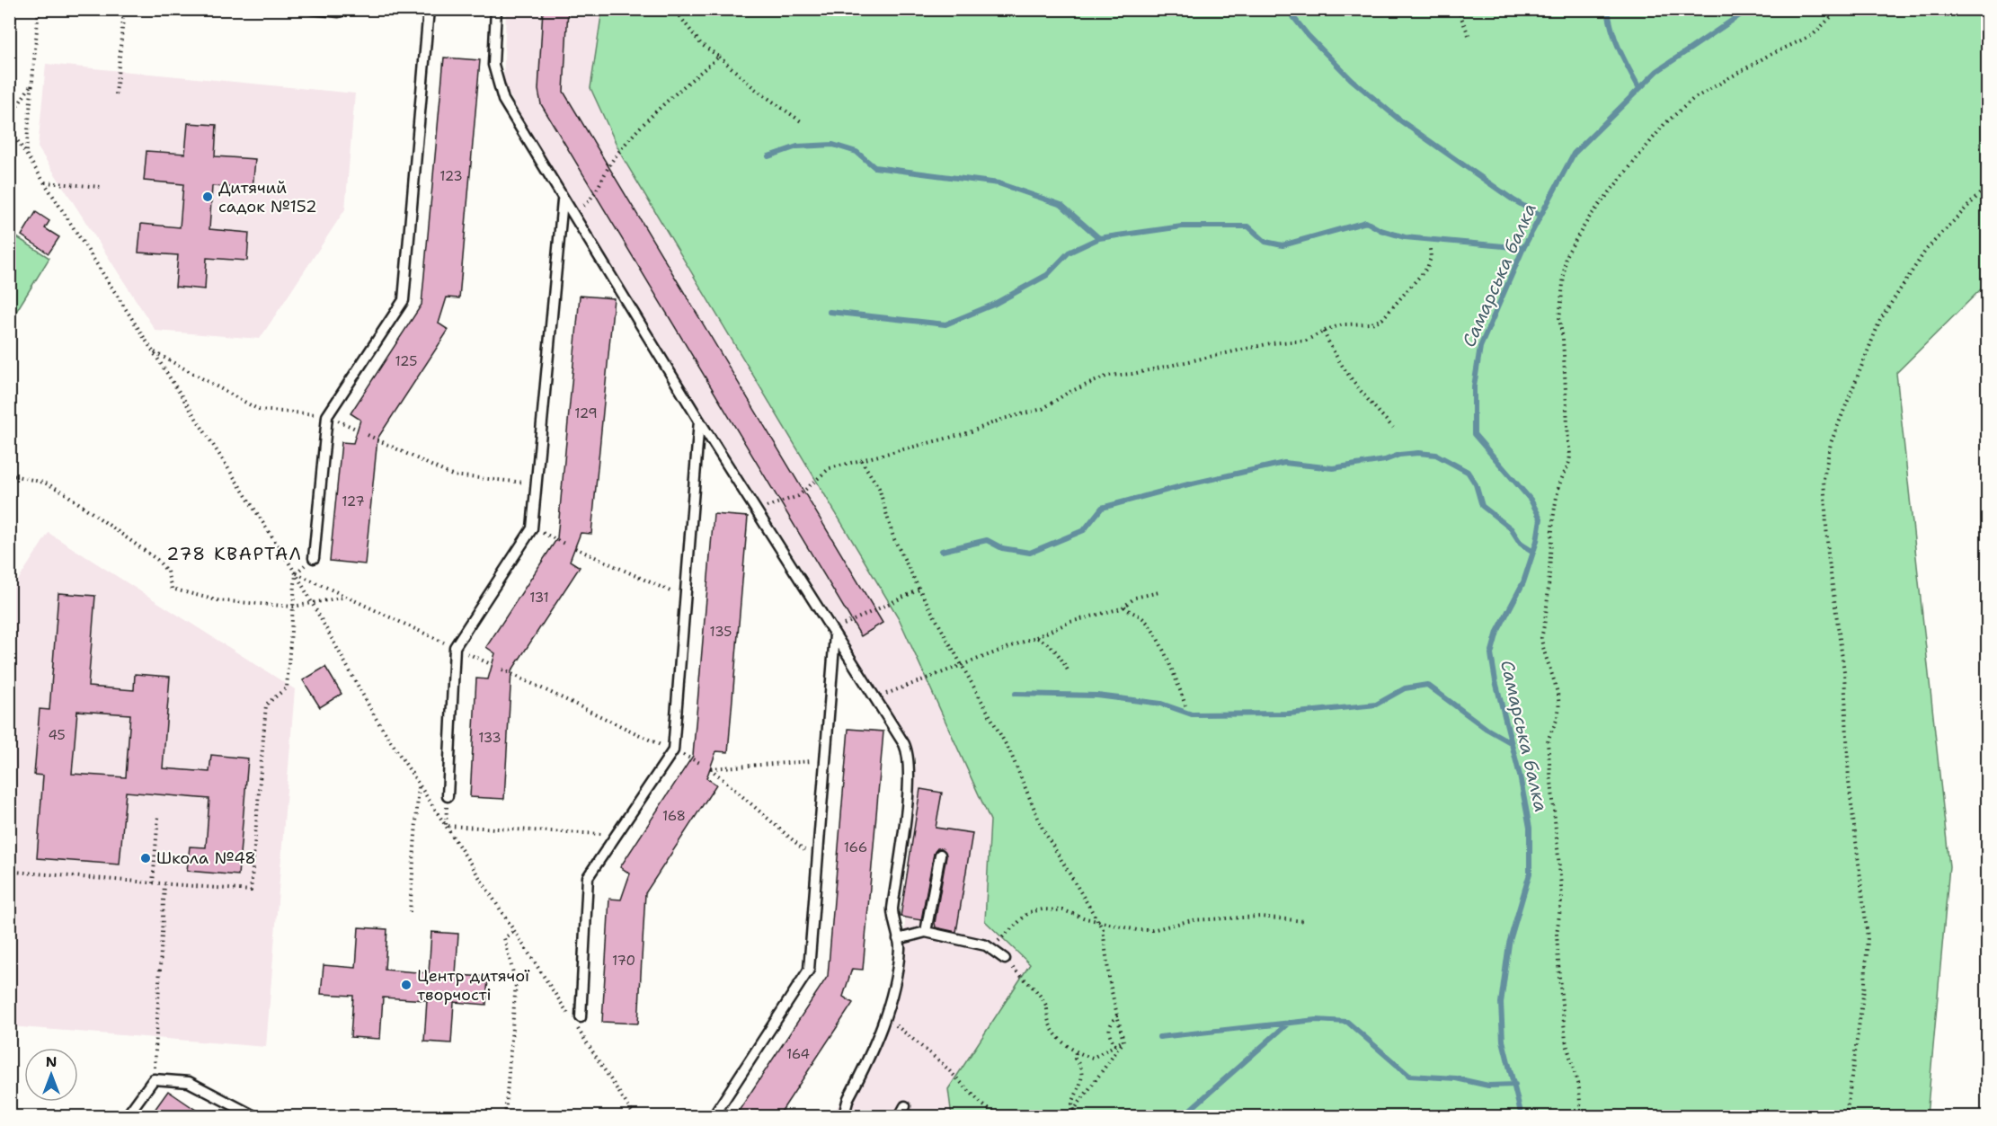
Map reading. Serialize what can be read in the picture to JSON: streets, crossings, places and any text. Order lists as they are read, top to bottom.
{
  "districts": ["278 КВАРТАЛ"],
  "water": ["Самарська балка"],
  "places": ["Дитячий садок №152", "Школа №48", "Центр дитячої творчості"],
  "house_numbers": [
    "123",
    "125",
    "129",
    "127",
    "131",
    "135",
    "45",
    "133",
    "168",
    "166",
    "170",
    "164"
  ],
  "north": "top"
}
